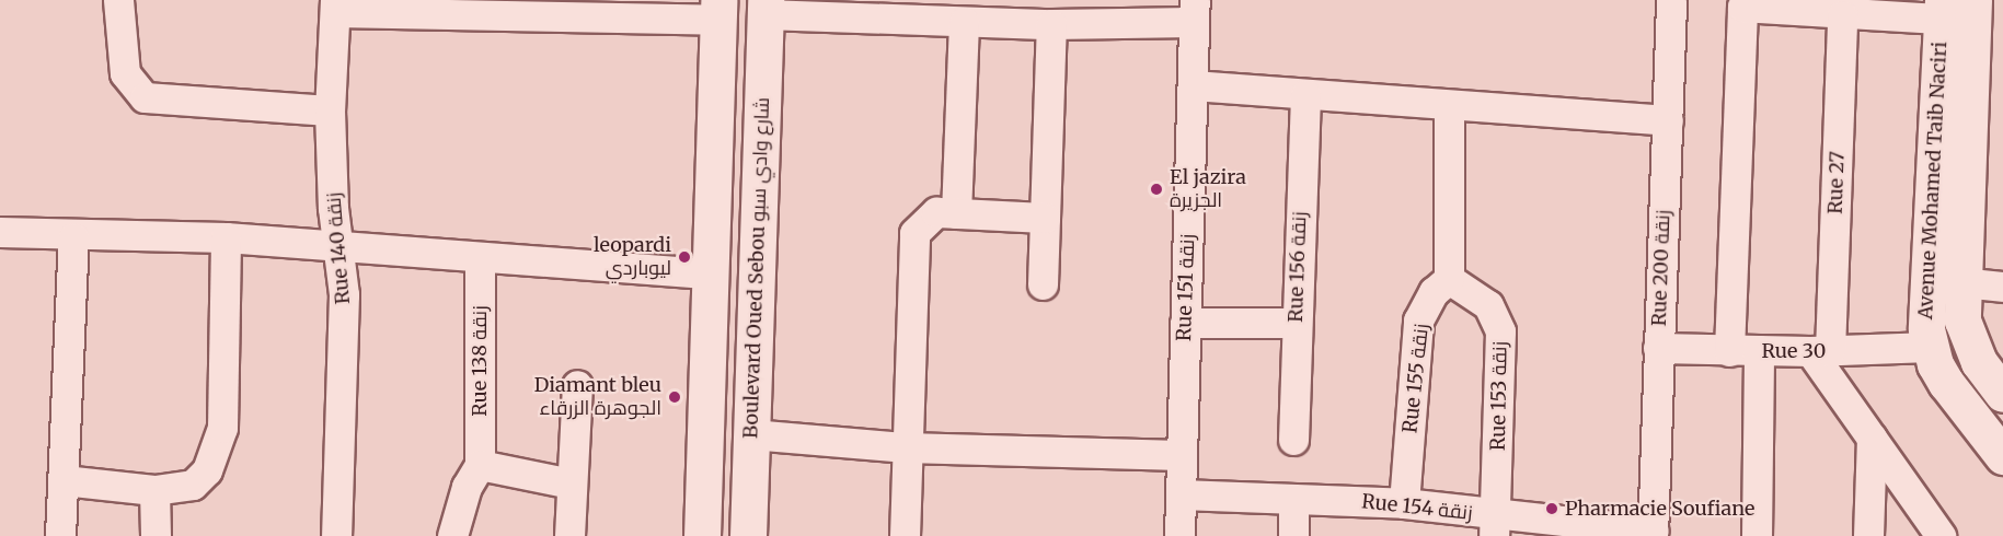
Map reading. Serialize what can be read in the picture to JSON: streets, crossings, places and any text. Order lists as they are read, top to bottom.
{
  "streets": {
    "street": [
      "Avenue Mohamed Taib Naciri",
      "Rue 27",
      "Rue 140 زنقة",
      "Rue 156 زنقة",
      "Boulevard Oued Sebou شارع وادي سبو",
      "Rue 200 زنقة",
      "Rue 151 زنقة",
      "Rue 30",
      "Rue 138 زنقة",
      "Rue 155 زنقة",
      "Rue 153 زنقة",
      "Rue 154 زنقة"
    ]
  },
  "crossings": [
    ["Avenue Mohamed Taib Naciri", "Rue 30"],
    ["Rue 27", "Rue 30"],
    ["Rue 200 زنقة", "Rue 30"],
    ["Rue 200 زنقة", "Rue 154 زنقة"],
    ["Rue 151 زنقة", "Rue 154 زنقة"],
    ["Rue 155 زنقة", "Rue 153 زنقة"],
    ["Rue 155 زنقة", "Rue 154 زنقة"],
    ["Rue 153 زنقة", "Rue 154 زنقة"]
  ],
  "places": [
    "El jazira الجزيرة",
    "leopardi ليوباردي",
    "Diamant bleu الجوهرة الزرقاء",
    "Pharmacie Soufiane"
  ]
}
